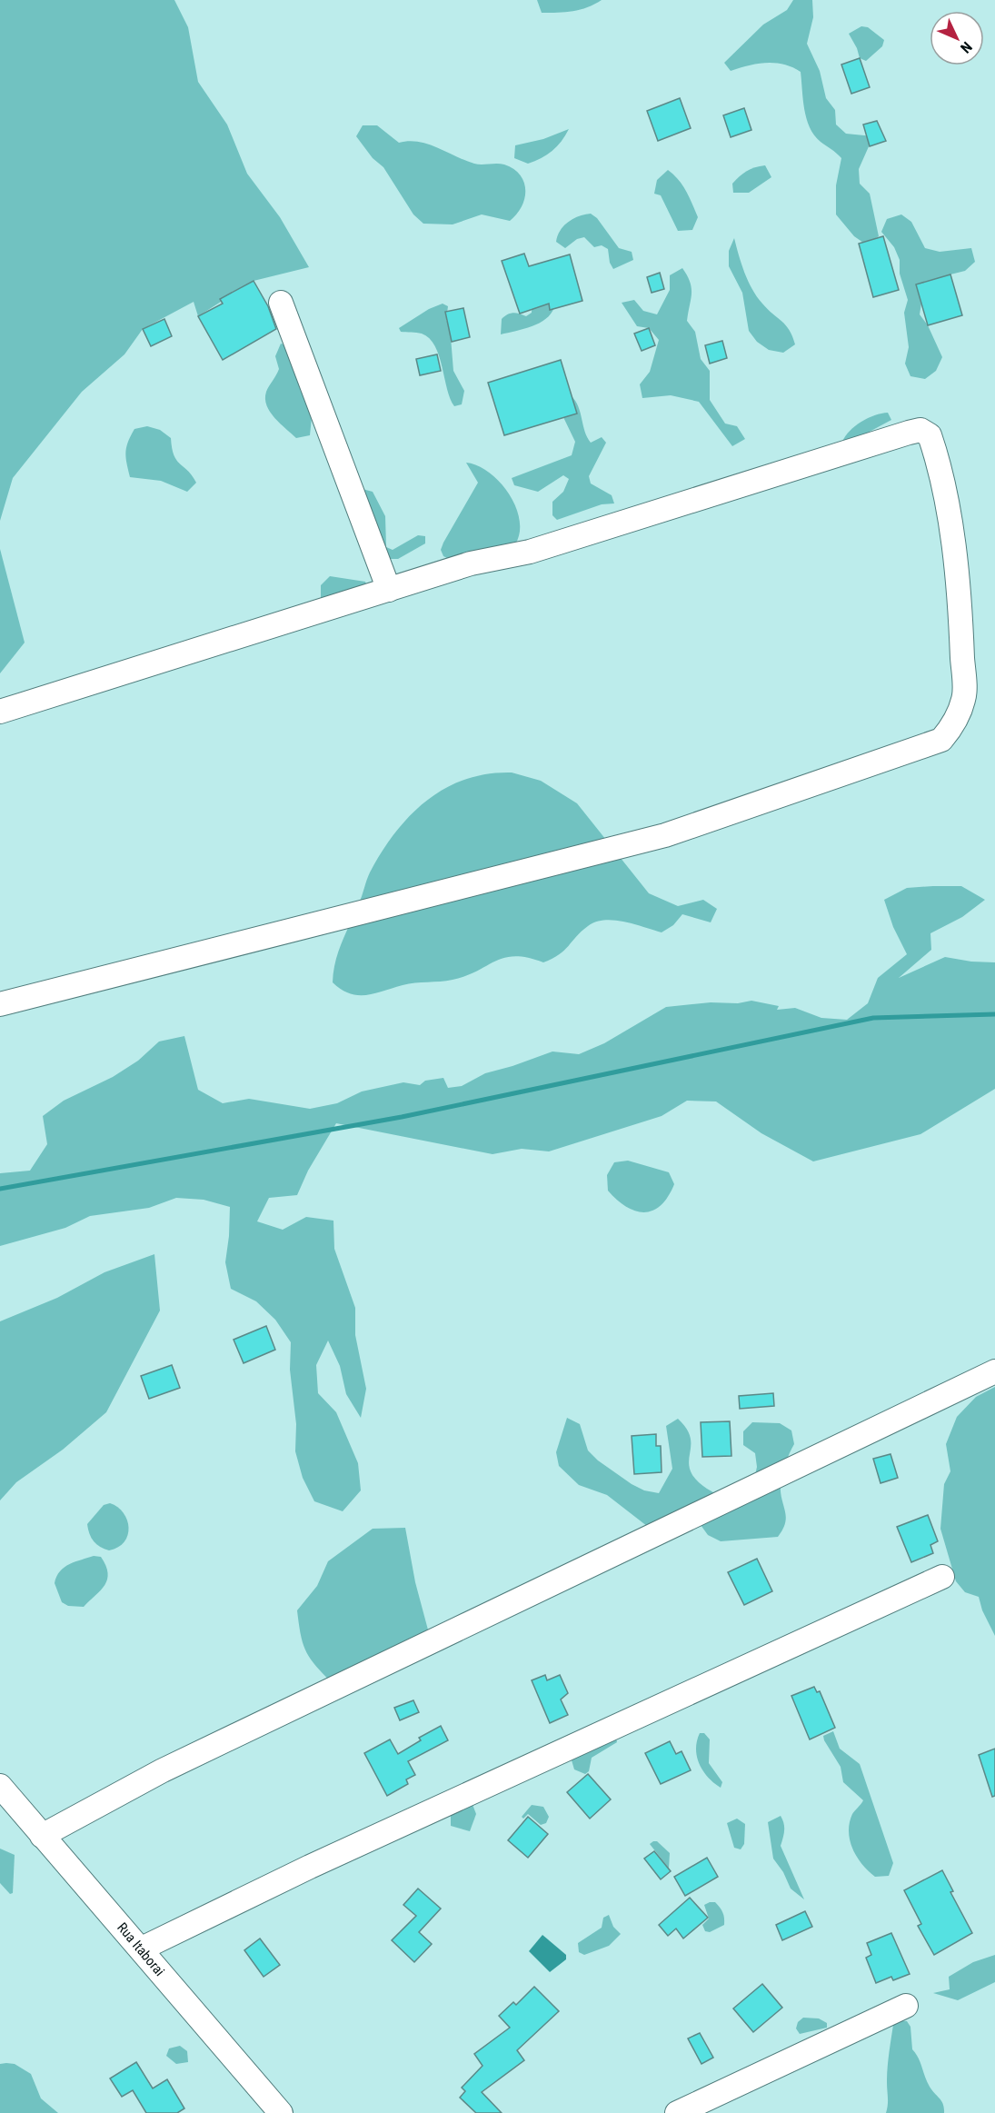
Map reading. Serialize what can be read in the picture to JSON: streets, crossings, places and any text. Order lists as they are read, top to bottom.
{
  "streets": {
    "street": ["Rua Itaborai"]
  },
  "north": "bottom right"
}
